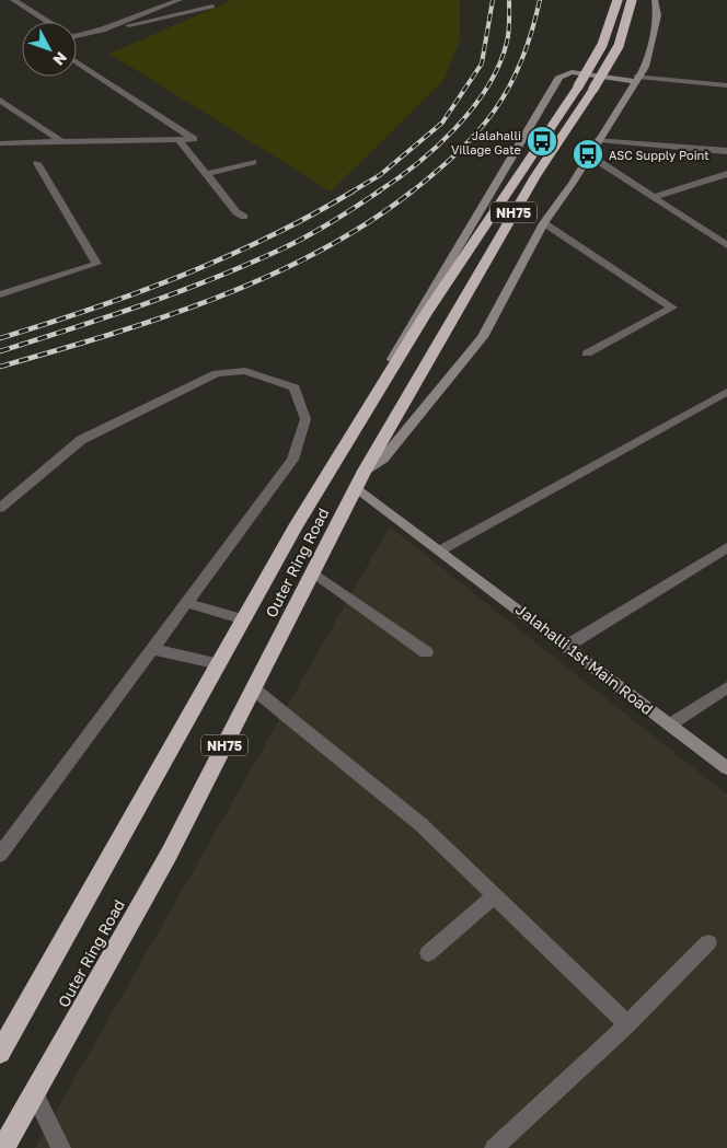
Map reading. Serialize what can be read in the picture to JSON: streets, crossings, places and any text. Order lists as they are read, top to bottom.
{
  "streets": {
    "highway": ["NH75", "Outer Ring Road"],
    "street": ["Jalahalli 1st Main Road"]
  },
  "crossings": [
    ["Outer Ring Road", "Jalahalli 1st Main Road"]
  ],
  "places": {
    "bus stop": ["Jalahalli Village Gate", "ASC Supply Point"]
  },
  "north": "bottom right"
}
